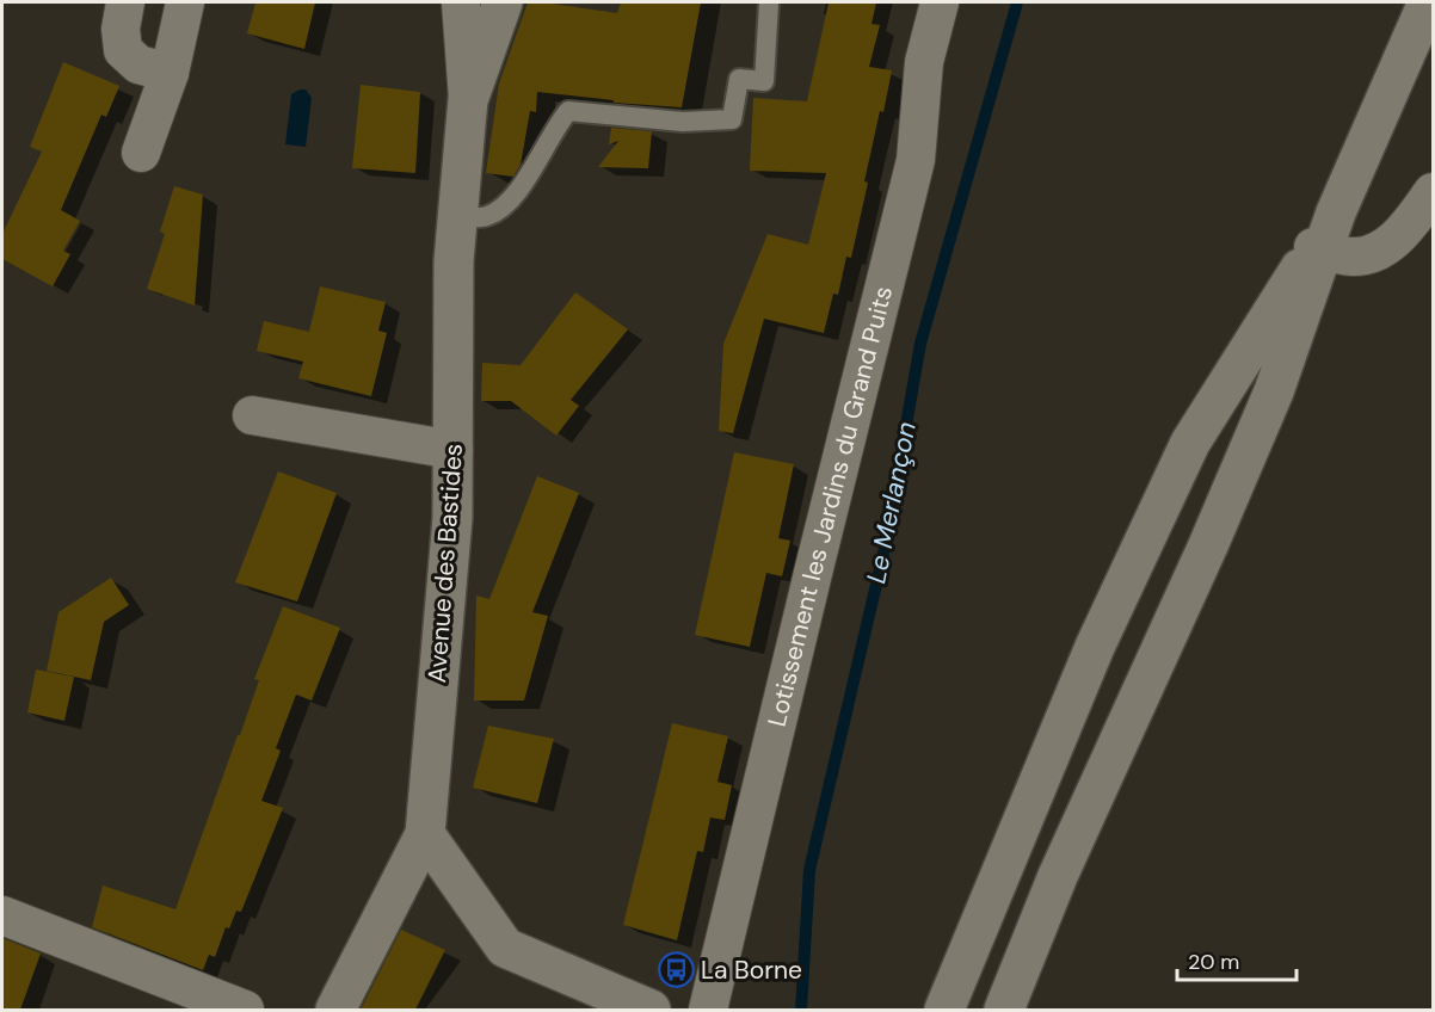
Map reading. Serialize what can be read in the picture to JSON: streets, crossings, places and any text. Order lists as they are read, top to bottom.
{
  "streets": {
    "main road": ["Avenue des Bastides"],
    "street": ["Lotissement les Jardins du Grand Puits"]
  },
  "water": ["Le Merlançon"],
  "places": {
    "bus stop": ["La Borne"]
  },
  "scale_bar": "20 m"
}
